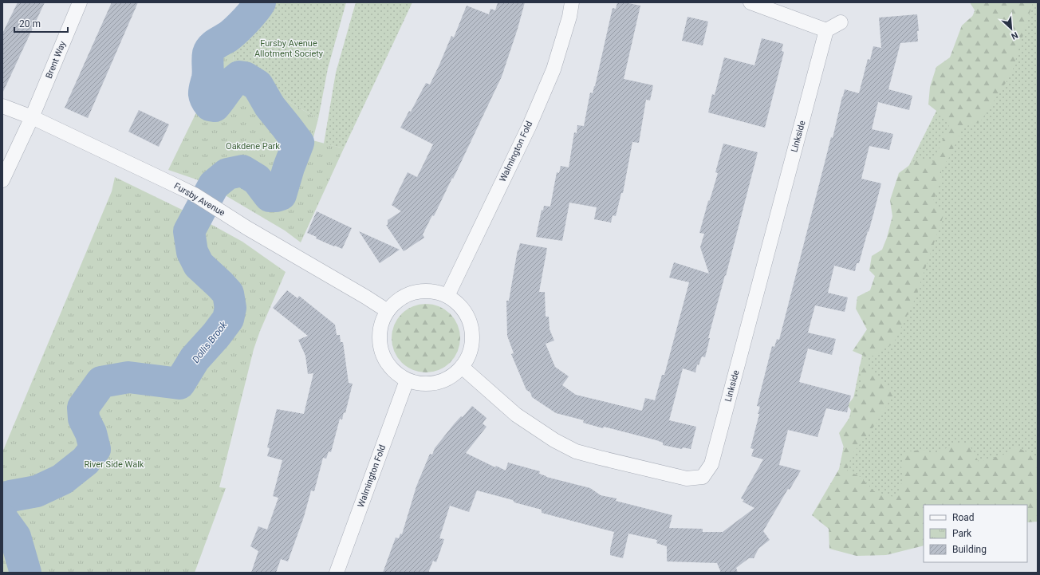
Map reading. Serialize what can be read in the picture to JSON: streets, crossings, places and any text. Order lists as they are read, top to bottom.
{
  "streets": {
    "street": [
      "Brent Way",
      "Linkside",
      "Walmington Fold",
      "Fursby Avenue"
    ]
  },
  "crossings": [
    ["Brent Way", "Fursby Avenue"],
    ["Linkside", "Walmington Fold"],
    ["Linkside", "Fursby Avenue"],
    ["Walmington Fold", "Fursby Avenue"]
  ],
  "water": ["Dollis Brook"],
  "parks": ["Fursby Avenue Allotment Society", "Oakdene Park", "River Side Walk"],
  "legend": ["Road", "Park", "Building"],
  "scale_bar": "20 m",
  "north": "bottom right"
}
